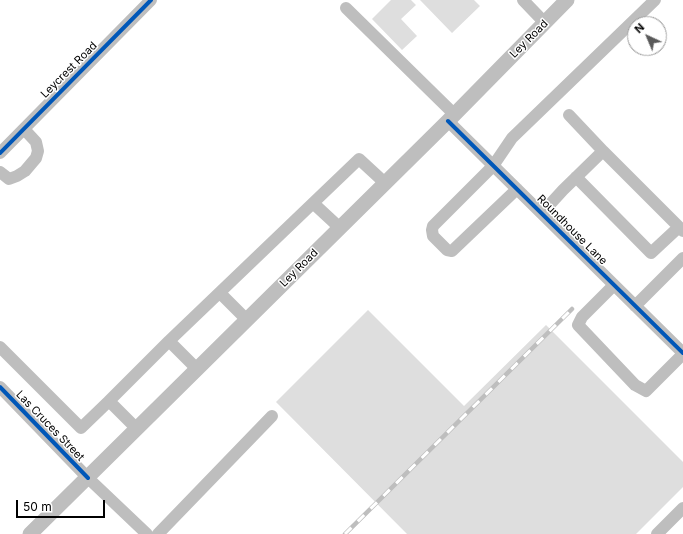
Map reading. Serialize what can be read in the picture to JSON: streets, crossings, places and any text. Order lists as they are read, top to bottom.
{
  "streets": {
    "main road": ["Ley Road"],
    "street": ["Leycrest Road", "Roundhouse Lane", "Las Cruces Street"]
  },
  "crossings": [
    ["Ley Road", "Roundhouse Lane"],
    ["Ley Road", "Las Cruces Street"]
  ],
  "scale_bar": "50 m",
  "north": "top left"
}
